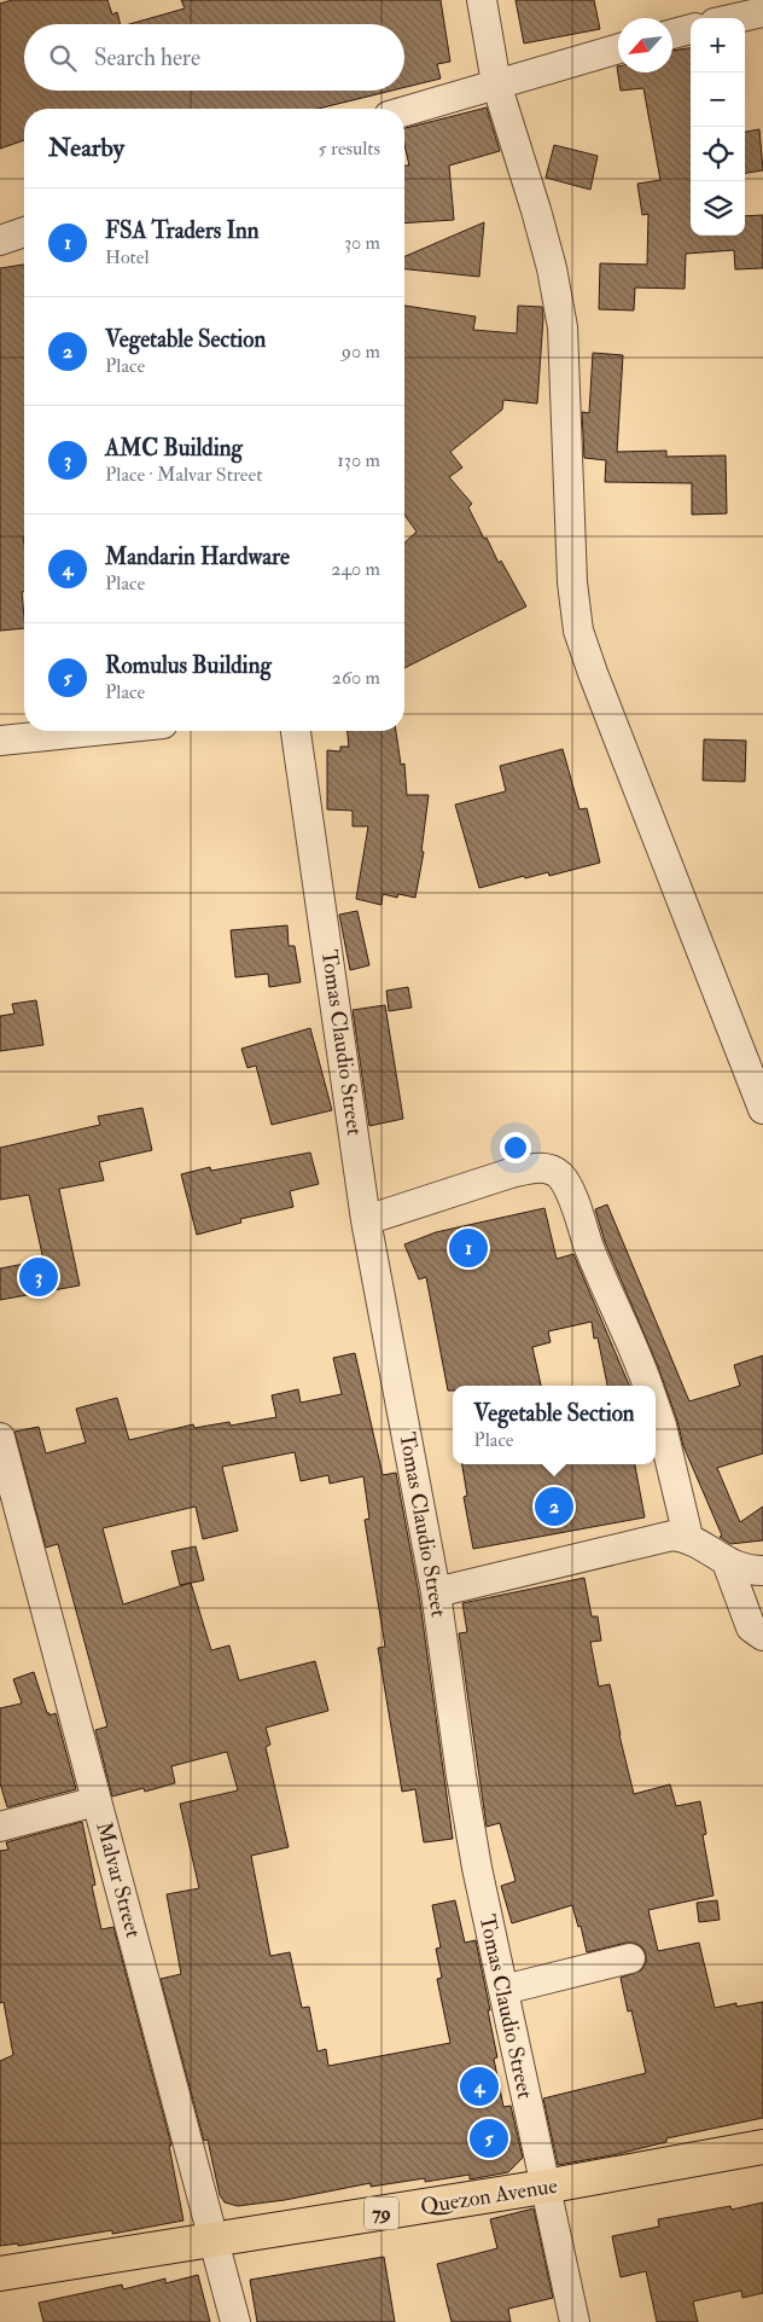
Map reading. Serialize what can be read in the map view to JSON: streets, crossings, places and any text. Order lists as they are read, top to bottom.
{
  "streets": {
    "main road": ["Quezon Avenue", "79"],
    "street": ["Tomas Claudio Street", "Malvar Street"]
  },
  "crossings": [
    ["Tomas Claudio Street", "Quezon Avenue"],
    ["Malvar Street", "Quezon Avenue"]
  ],
  "north": "bottom left",
  "page": {
    "map_buttons": ["+", "−"],
    "search": "Search here",
    "heading": ["Nearby", "5 results"],
    "list": [
      {
        "mark": "1",
        "name": "FSA Traders Inn",
        "note": "Hotel",
        "value": "30 m"
      },
      {
        "mark": "2",
        "name": "Vegetable Section",
        "note": "Place",
        "value": "90 m"
      },
      {
        "mark": "3",
        "name": "AMC Building",
        "note": "Place · Malvar Street",
        "value": "130 m"
      },
      {
        "mark": "4",
        "name": "Mandarin Hardware",
        "note": "Place",
        "value": "240 m"
      },
      {
        "mark": "5",
        "name": "Romulus Building",
        "note": "Place",
        "value": "260 m"
      }
    ],
    "pins": [
      "1",
      "3",
      "2",
      "4",
      "5"
    ],
    "popup": ["Vegetable Section", "Place"]
  }
}
